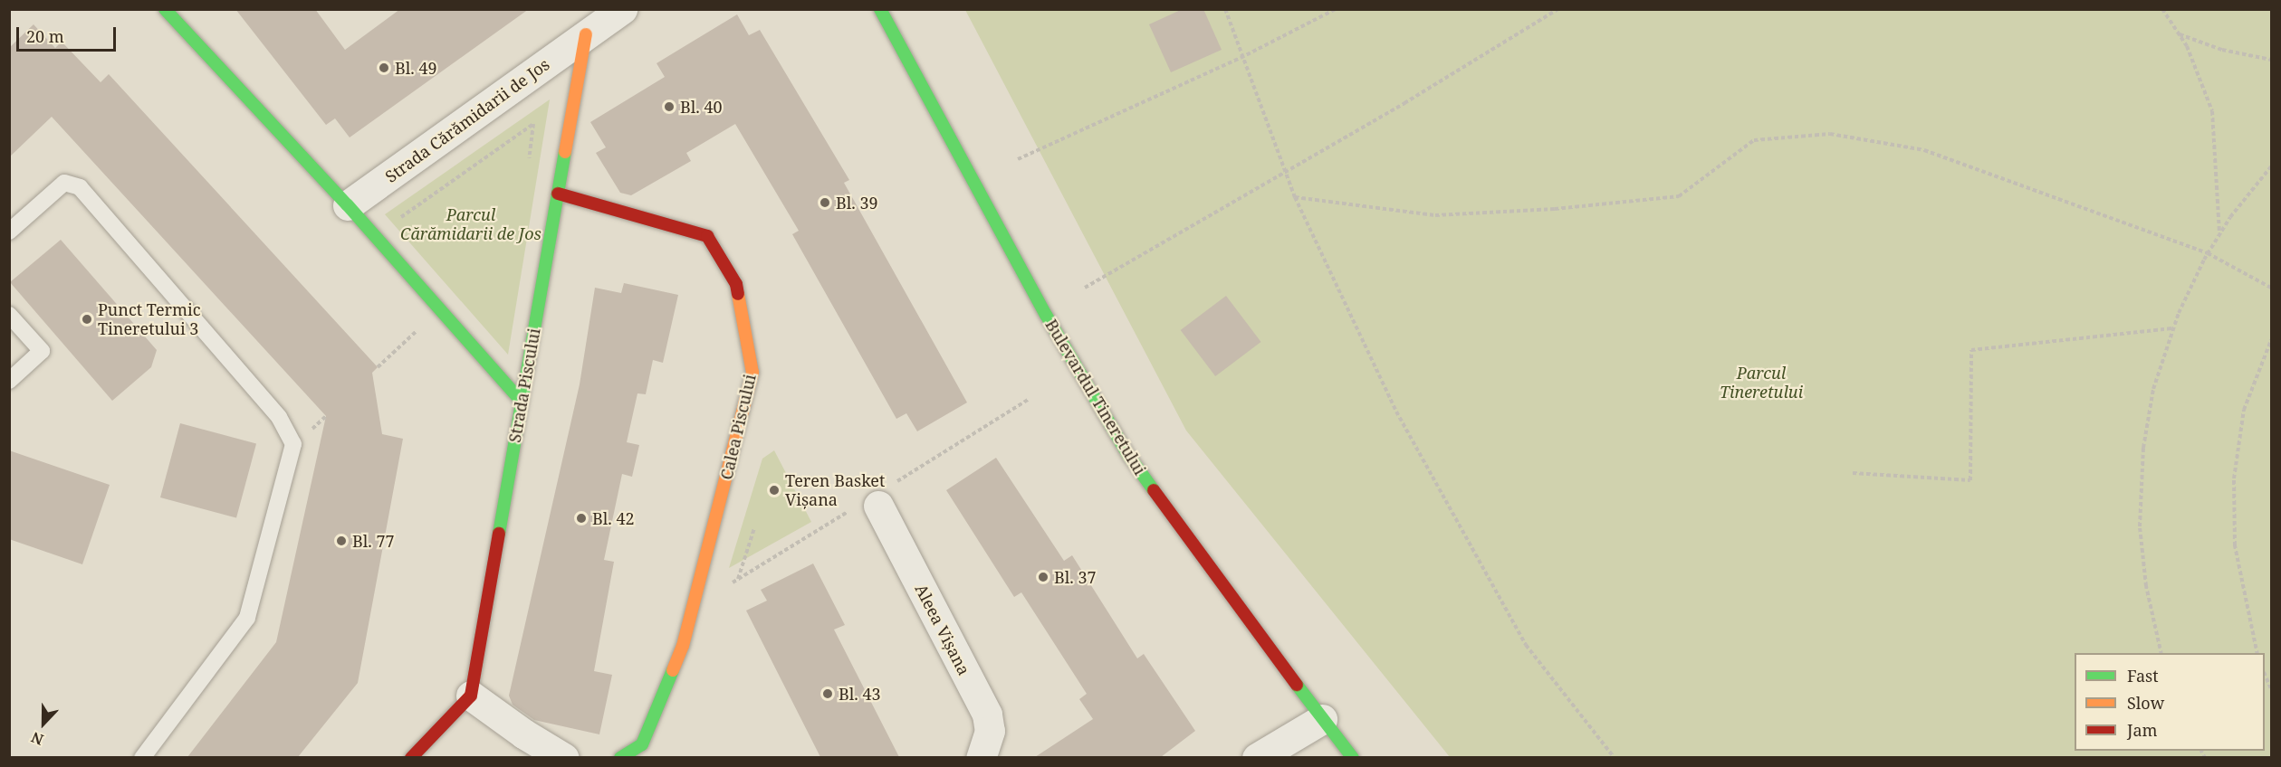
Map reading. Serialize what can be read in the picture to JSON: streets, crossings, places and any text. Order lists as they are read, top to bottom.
{
  "streets": {
    "street": [
      "Strada Cărămidarii de Jos",
      "Strada Piscului",
      "Bulevardul Tineretului",
      "Calea Piscului",
      "Aleea Vișana"
    ]
  },
  "crossings": [
    ["Strada Cărămidarii de Jos", "Strada Piscului"],
    ["Strada Piscului", "Calea Piscului"]
  ],
  "parks": ["Parcul Cărămidarii de Jos", "Parcul Tineretului"],
  "places": [
    "Bl. 49",
    "Bl. 40",
    "Bl. 39",
    "Punct Termic Tineretului 3",
    "Teren Basket Vișana",
    "Bl. 42",
    "Bl. 77",
    "Bl. 37",
    "Bl. 43"
  ],
  "legend": ["Fast", "Slow", "Jam"],
  "scale_bar": "20 m",
  "north": "bottom"
}
